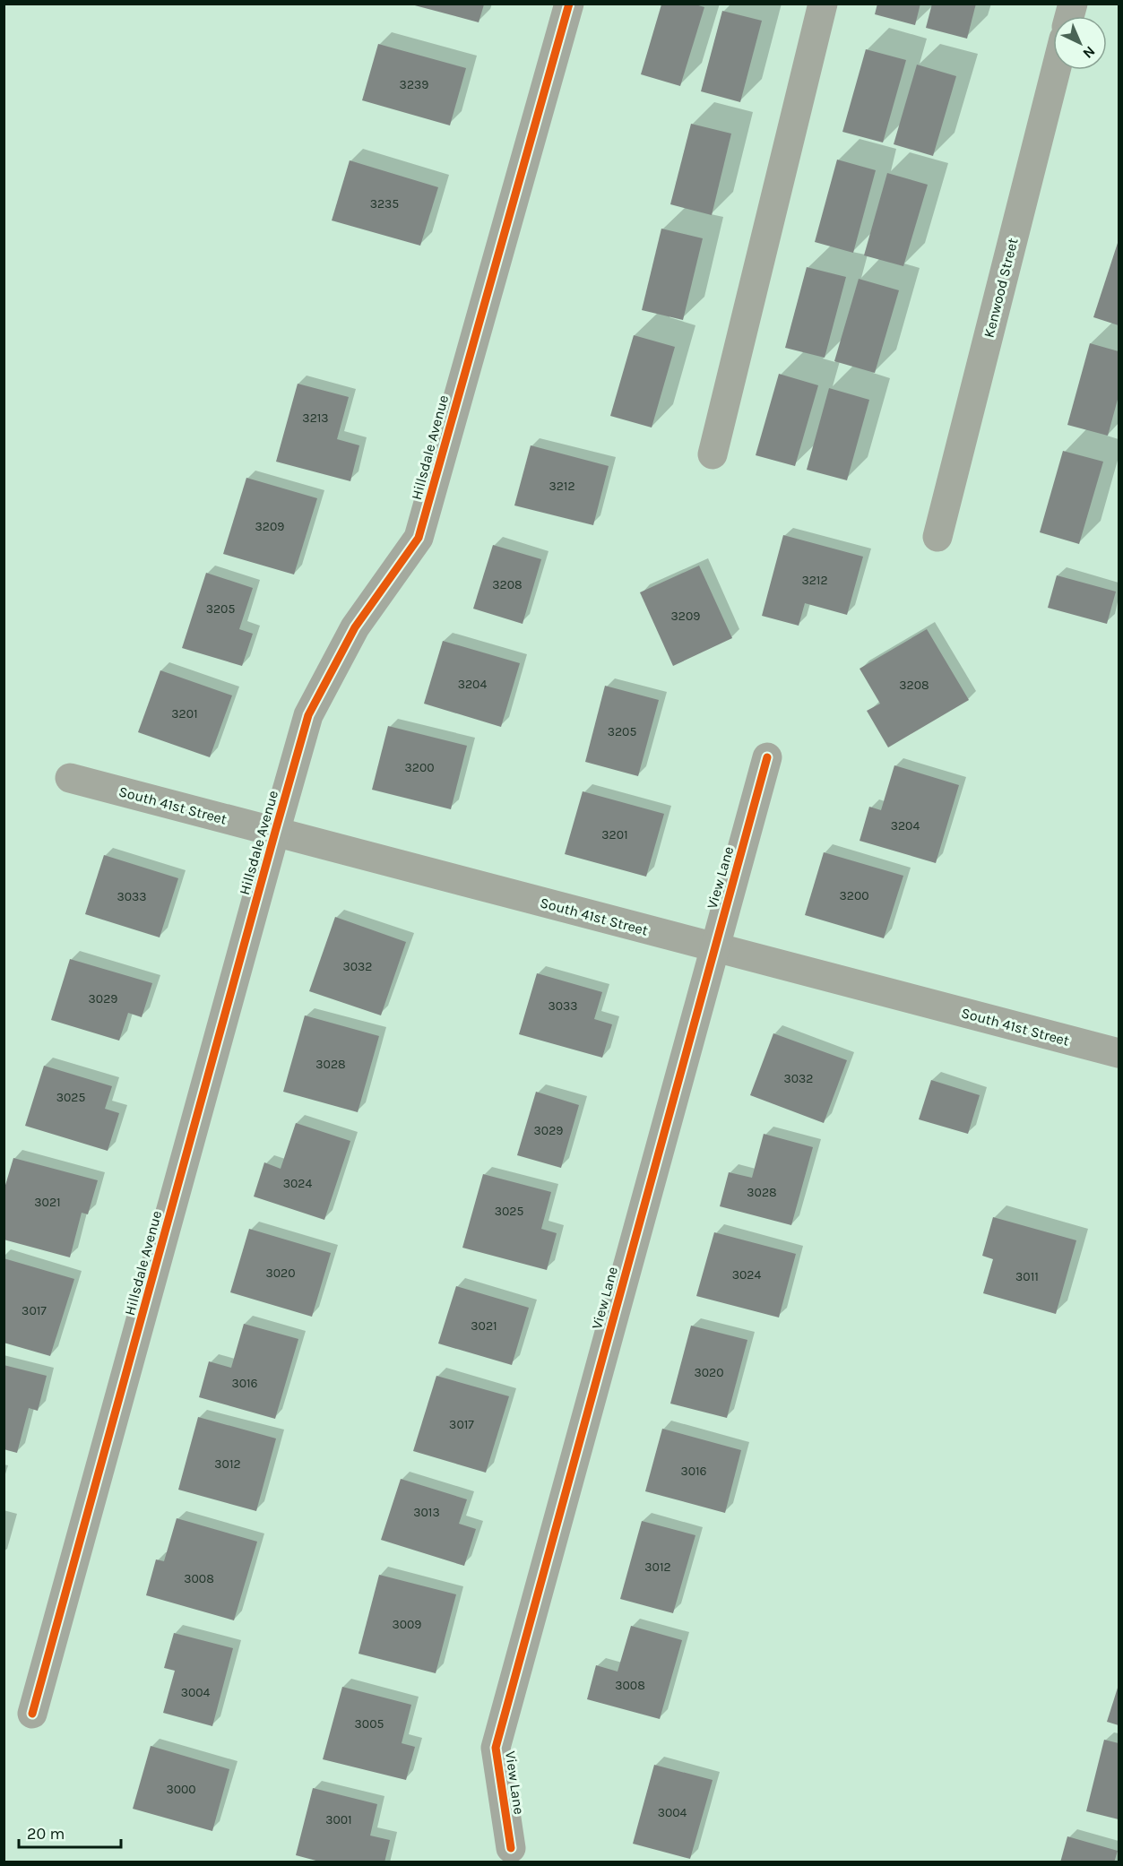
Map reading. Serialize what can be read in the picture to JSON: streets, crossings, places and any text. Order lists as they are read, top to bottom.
{
  "streets": {
    "street": [
      "Kenwood Street",
      "Hillsdale Avenue",
      "South 41st Street",
      "View Lane"
    ]
  },
  "crossings": [
    ["Hillsdale Avenue", "South 41st Street"],
    ["South 41st Street", "View Lane"]
  ],
  "house_numbers": [
    "3239",
    "3235",
    "3213",
    "3212",
    "3209",
    "3212",
    "3208",
    "3205",
    "3209",
    "3204",
    "3208",
    "3201",
    "3205",
    "3200",
    "3204",
    "3201",
    "3200",
    "3033",
    "3032",
    "3029",
    "3033",
    "3028",
    "3032",
    "3025",
    "3029",
    "3024",
    "3028",
    "3021",
    "3025",
    "3020",
    "3024",
    "3011",
    "3017",
    "3021",
    "3020",
    "3016",
    "3017",
    "3012",
    "3016",
    "3013",
    "3012",
    "3008",
    "3009",
    "3008",
    "3004",
    "3005",
    "3000",
    "3004",
    "3001"
  ],
  "scale_bar": "20 m",
  "north": "bottom right"
}
